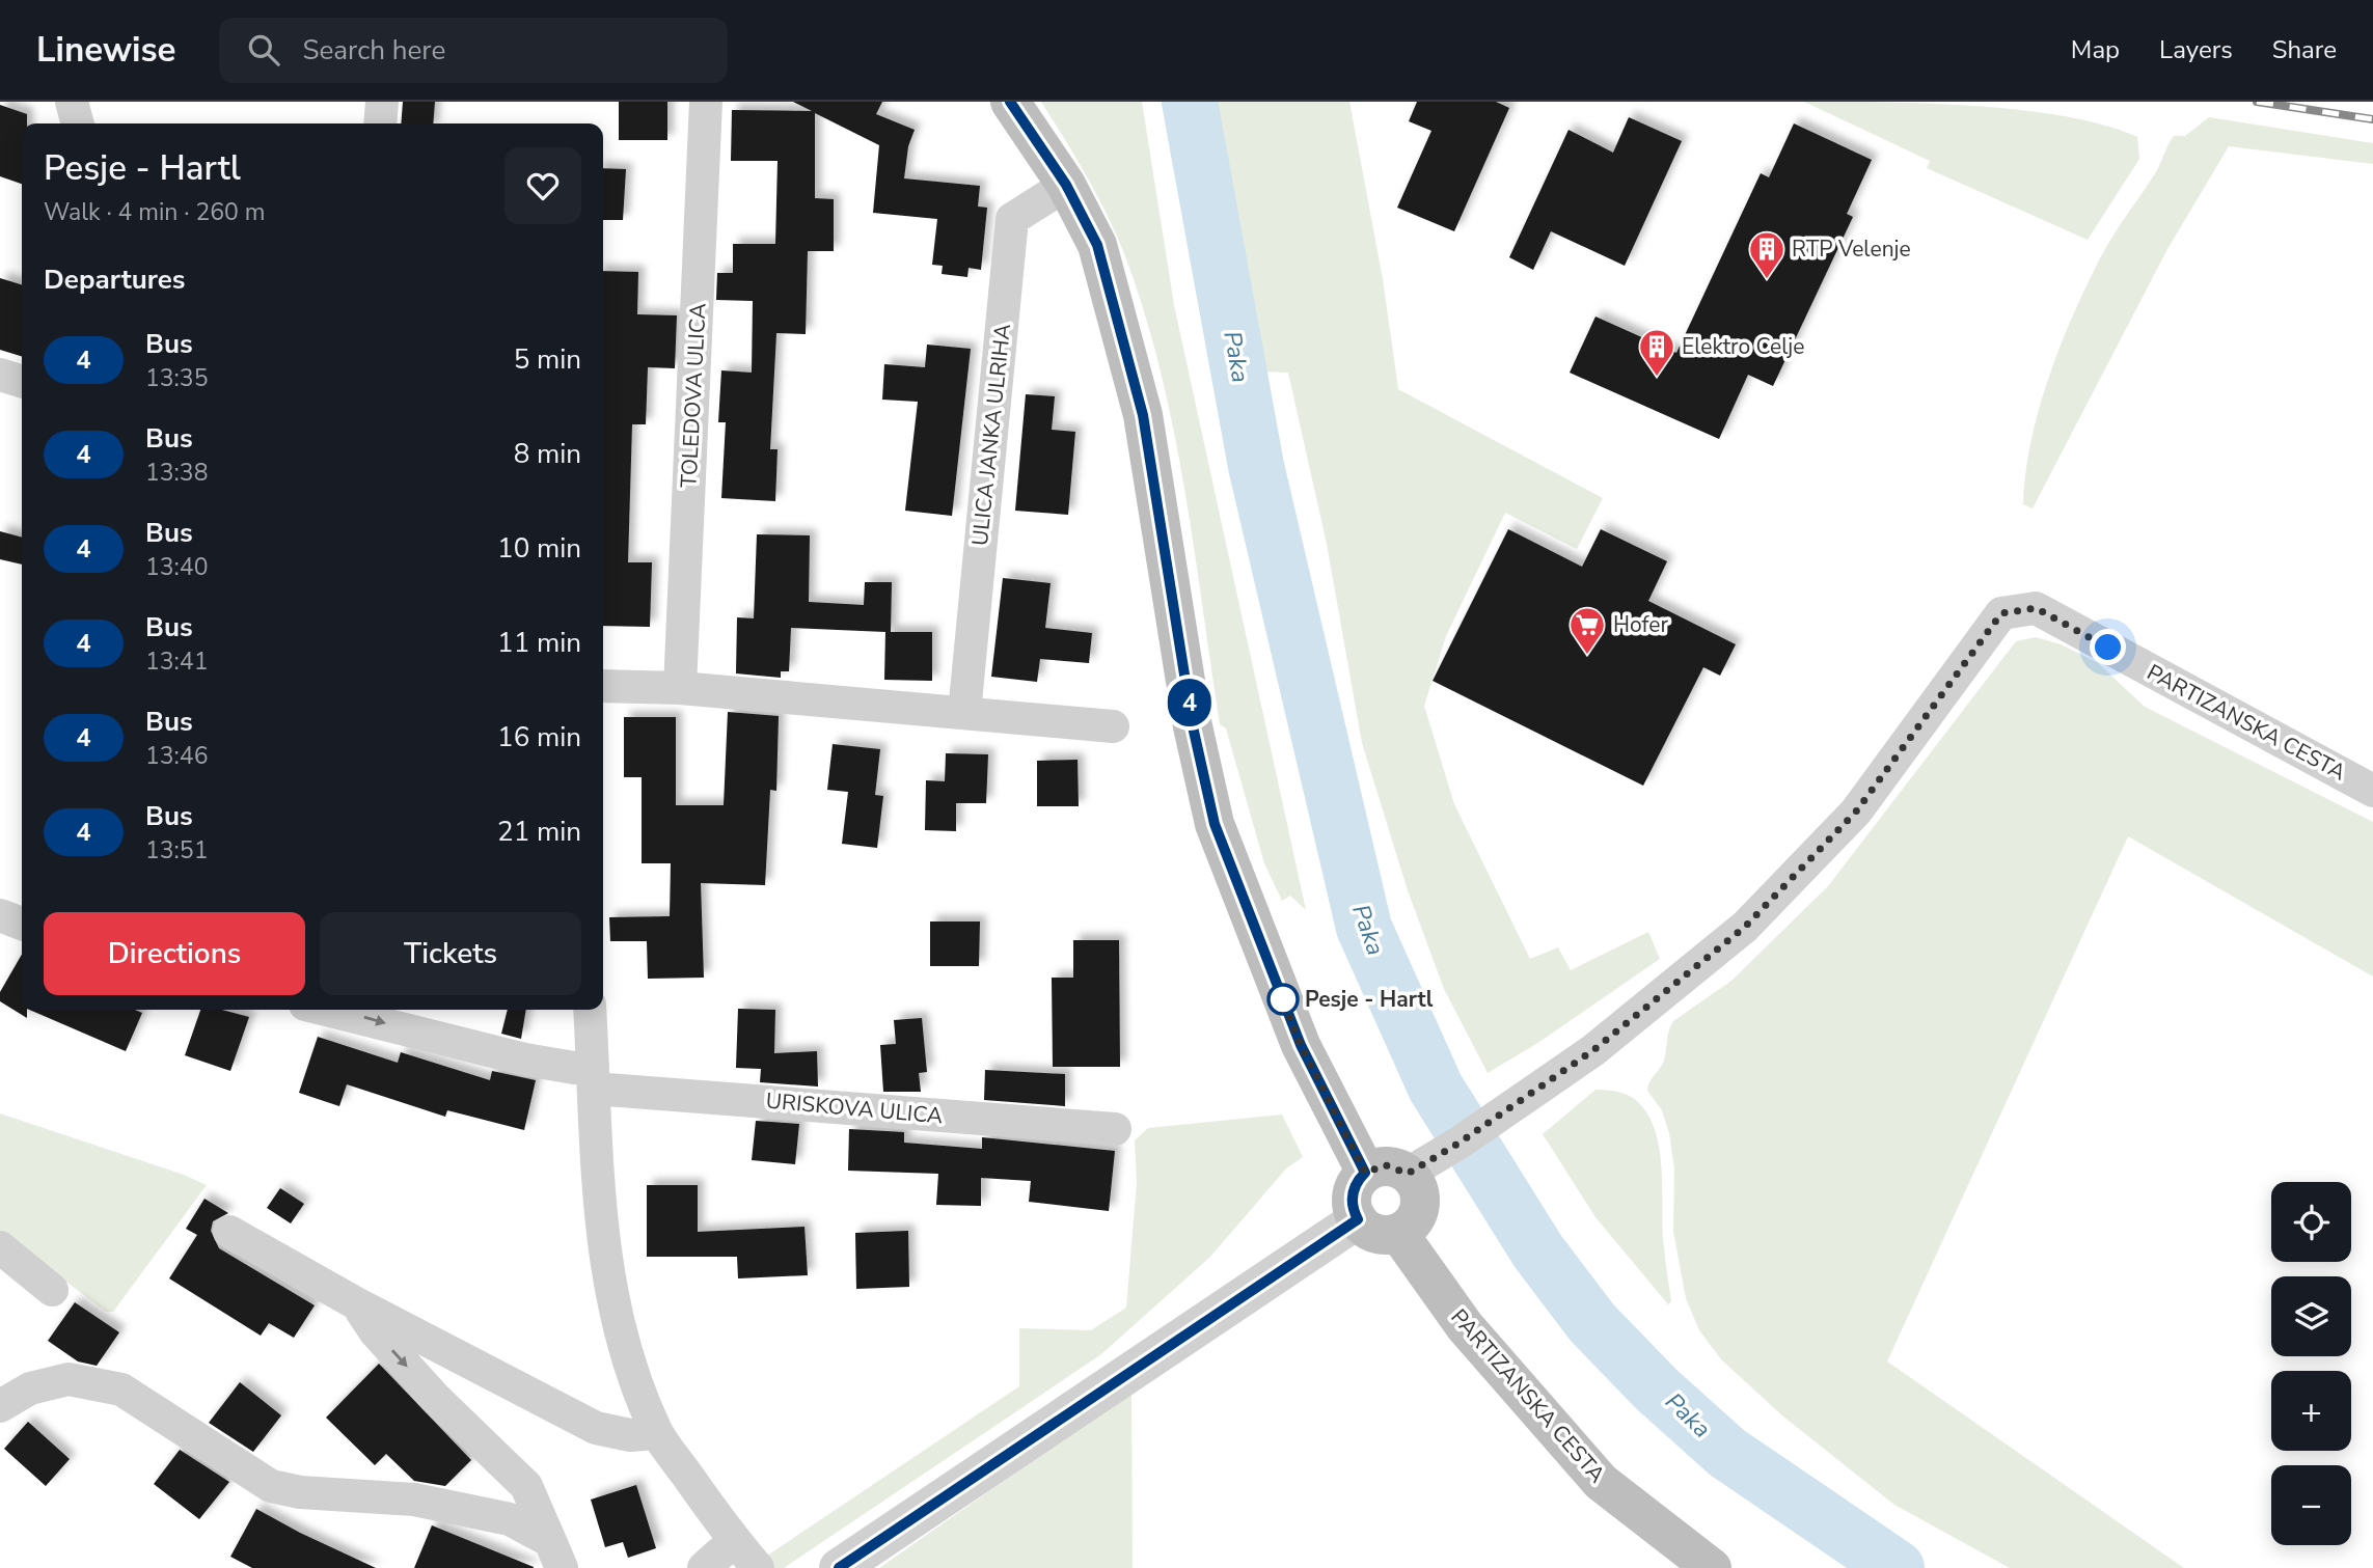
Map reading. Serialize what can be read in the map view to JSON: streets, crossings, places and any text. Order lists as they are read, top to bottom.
{
  "streets": {
    "main road": ["PARTIZANSKA CESTA"],
    "street": ["TOLEDOVA ULICA", "ULICA JANKA ULRIHA", "URISKOVA ULICA"]
  },
  "water": ["Paka"],
  "places": {
    "building": ["RTP Velenje", "Elektro Celje"],
    "supermarket": ["Hofer"],
    "other": ["Pesje - Hartl"]
  },
  "lines": ["bus line 4"],
  "page": {
    "header": "Linewise",
    "search": "Search here",
    "nav": ["Map", "Layers", "Share"],
    "on_map": "4",
    "heading": [
      ["Pesje - Hartl", "Walk · 4 min · 260 m"],
      "Departures"
    ],
    "list": [
      {
        "mark": "4",
        "name": "Bus",
        "note": "13:35",
        "value": "5 min"
      },
      {
        "mark": "4",
        "name": "Bus",
        "note": "13:38",
        "value": "8 min"
      },
      {
        "mark": "4",
        "name": "Bus",
        "note": "13:40",
        "value": "10 min"
      },
      {
        "mark": "4",
        "name": "Bus",
        "note": "13:41",
        "value": "11 min"
      },
      {
        "mark": "4",
        "name": "Bus",
        "note": "13:46",
        "value": "16 min"
      },
      {
        "mark": "4",
        "name": "Bus",
        "note": "13:51",
        "value": "21 min"
      }
    ],
    "buttons": ["Directions", "Tickets"],
    "map_buttons": ["+", "−"]
  }
}
